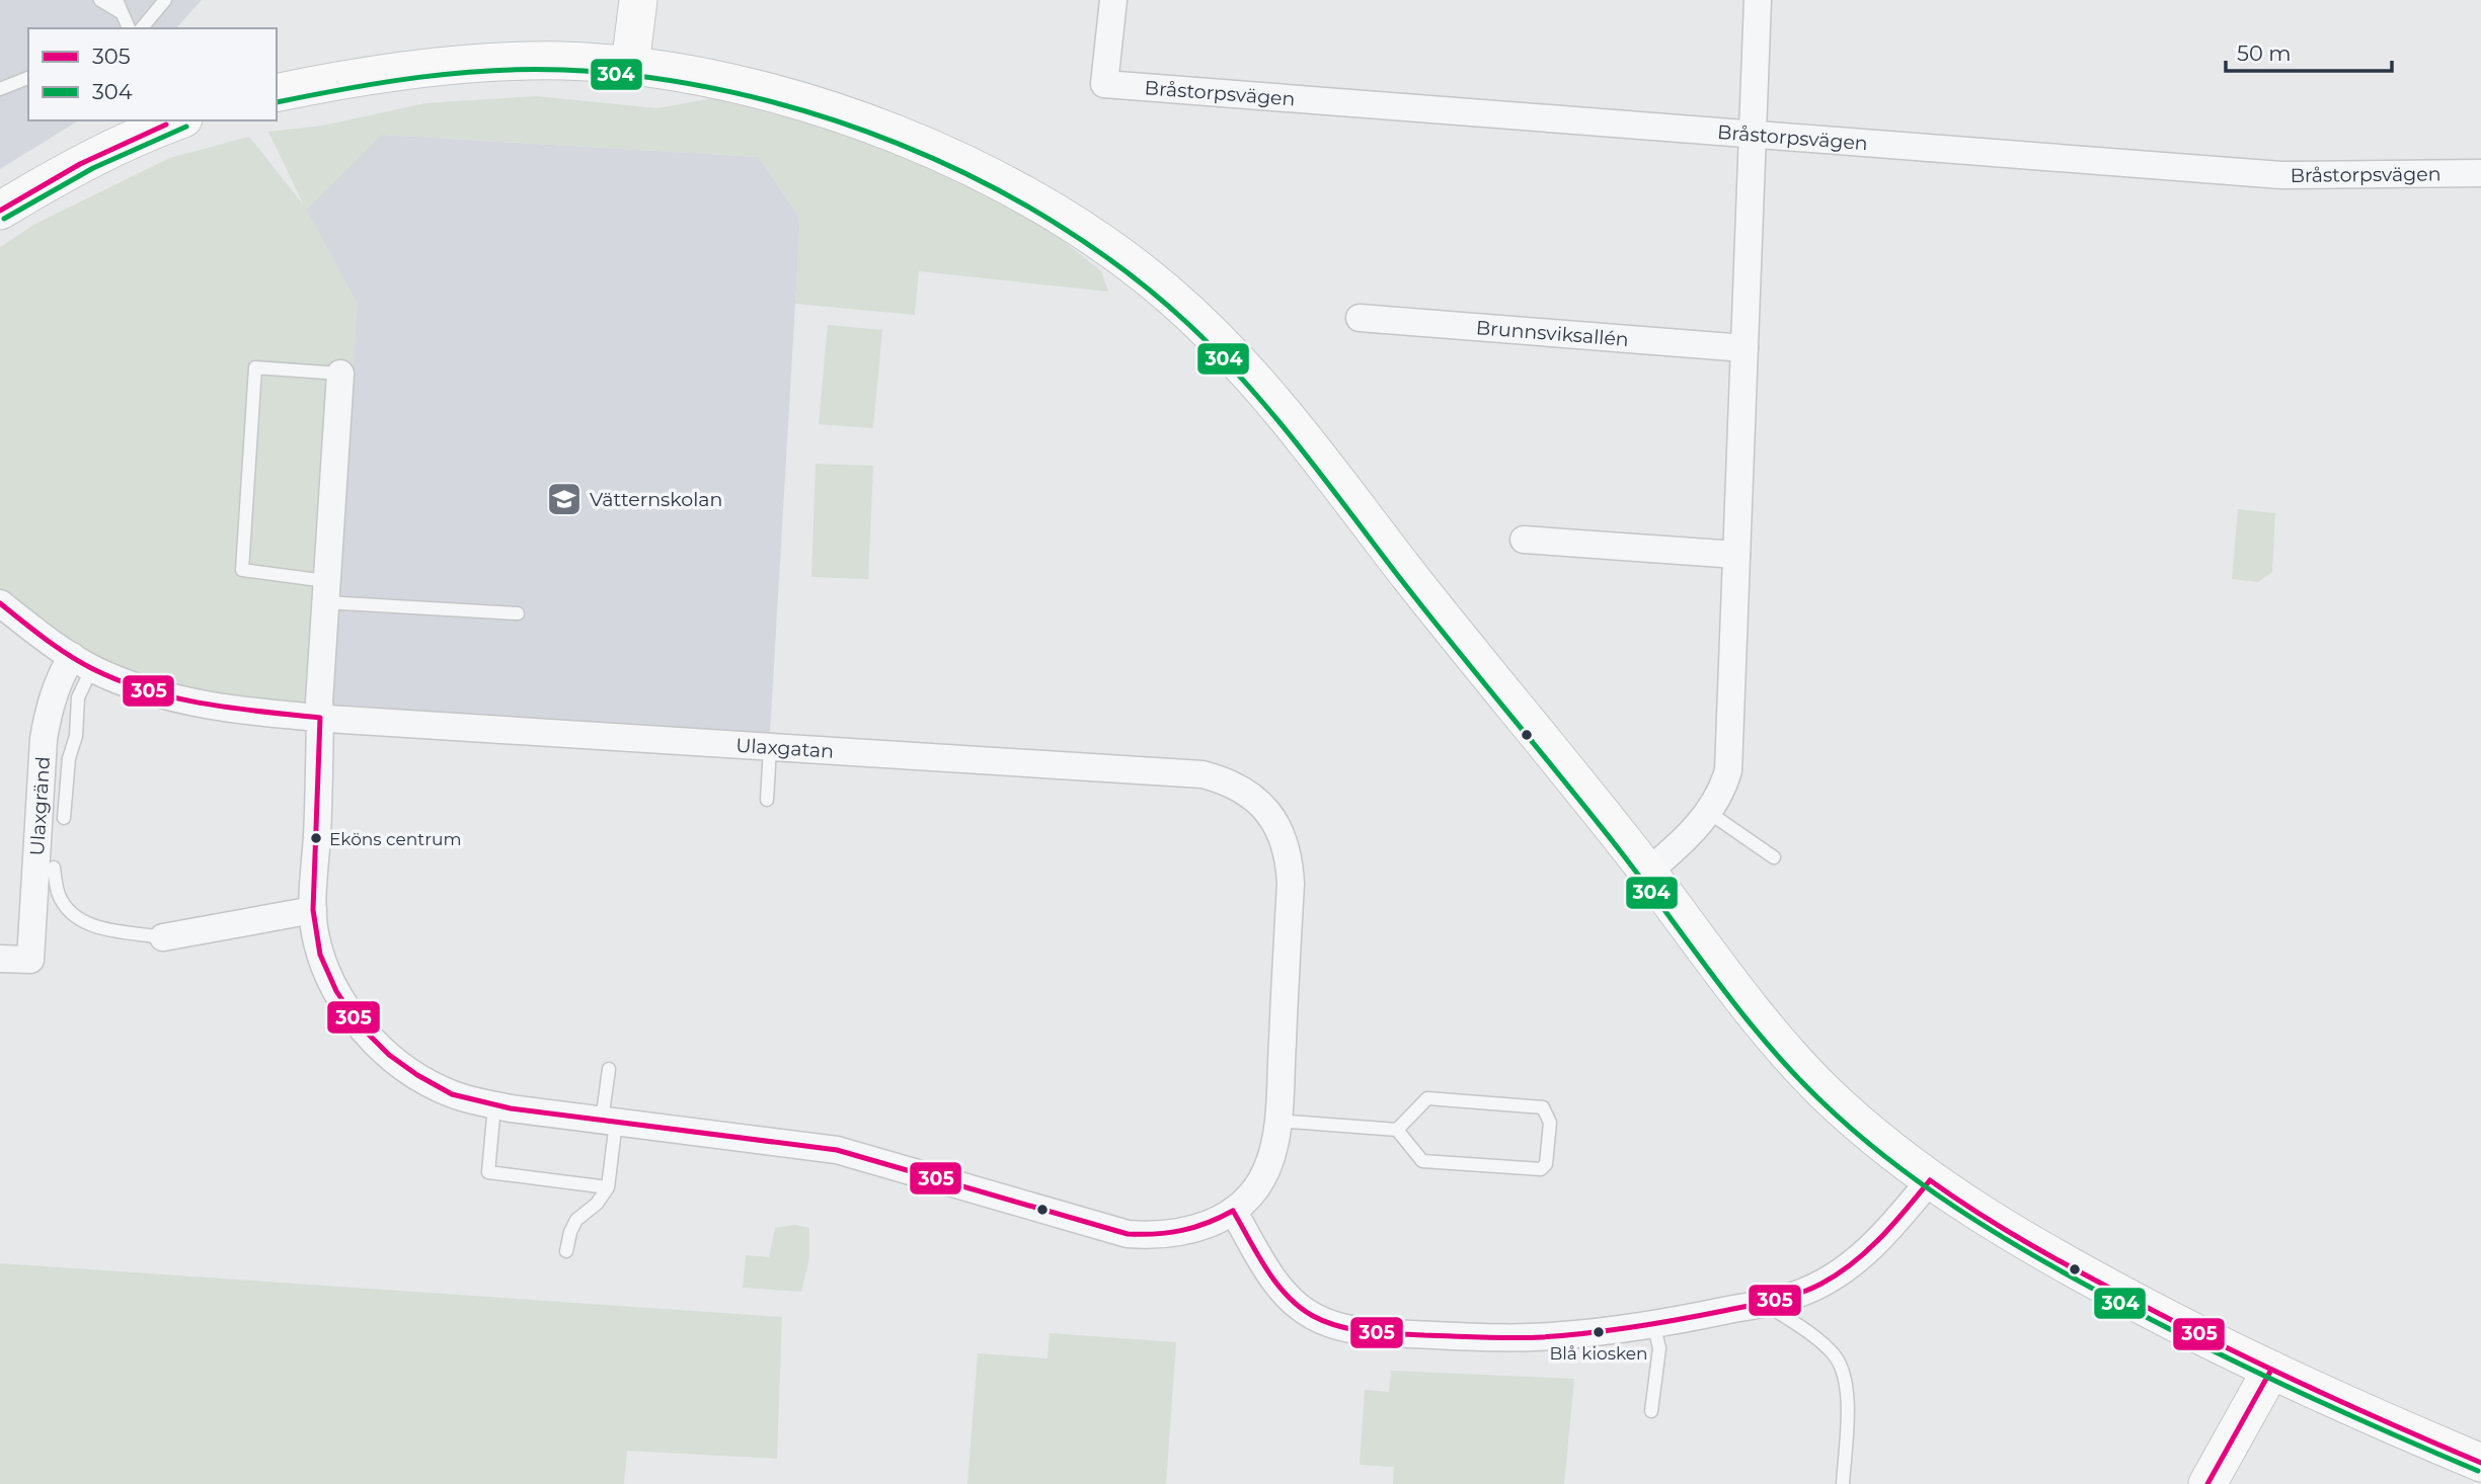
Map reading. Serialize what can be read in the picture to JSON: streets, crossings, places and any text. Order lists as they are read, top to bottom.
{
  "streets": {
    "street": [
      "Bråstorpsvägen",
      "Brunnsviksallén",
      "Ulaxgatan",
      "Ulaxgränd"
    ]
  },
  "crossings": [
    ["Ulaxgatan", "Ulaxgränd"]
  ],
  "places": {
    "school or university": ["Vätternskolan"],
    "other": ["Eköns centrum", "Blå kiosken"]
  },
  "lines": ["transit line 304", "transit line 305"],
  "legend": ["305", "304"],
  "scale_bar": "50 m"
}
